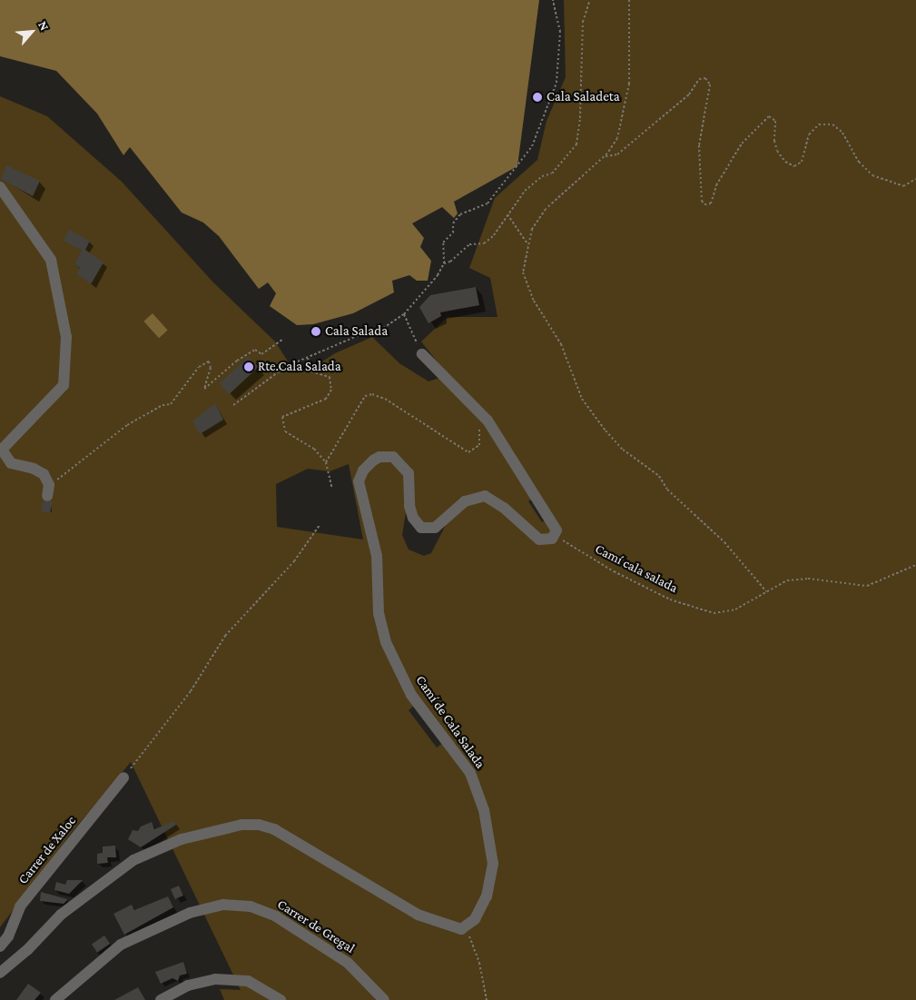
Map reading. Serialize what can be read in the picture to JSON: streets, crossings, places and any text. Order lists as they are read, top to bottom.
{
  "streets": {
    "street": ["Camí de Cala Salada", "Carrer de Xaloc", "Carrer de Gregal"],
    "path": ["Camí cala salada"]
  },
  "crossings": [
    ["Camí cala salada", "Camí de Cala Salada"]
  ],
  "places": ["Cala Saladeta", "Cala Salada", "Rte.Cala Salada"],
  "north": "top right"
}
